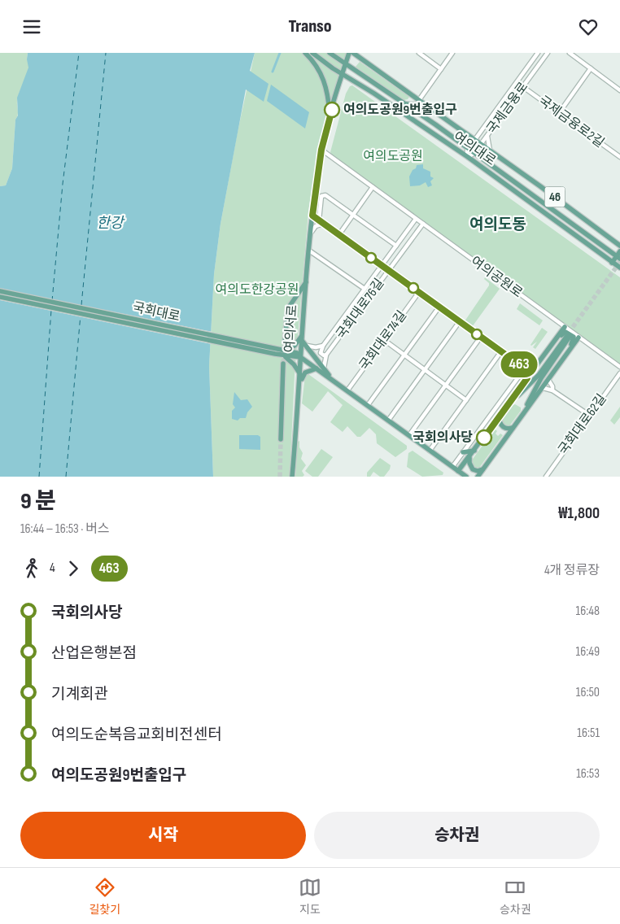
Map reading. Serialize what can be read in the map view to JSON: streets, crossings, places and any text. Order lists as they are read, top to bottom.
{
  "streets": {
    "main road": [
      "여의대로",
      "46",
      "국회대로",
      "여의서로"
    ],
    "street": [
      "국제금융로",
      "국제금융로2길",
      "여의공원로",
      "국회대로76길",
      "국회대로74길",
      "국회대로62길"
    ]
  },
  "crossings": [
    ["국제금융로", "국제금융로2길"],
    ["국제금융로", "여의대로"],
    ["여의대로", "여의서로"],
    ["여의공원로", "국회대로76길"],
    ["여의공원로", "여의서로"],
    ["국회대로76길", "여의서로"],
    ["국회대로", "여의서로"],
    ["국회대로", "국회대로74길"]
  ],
  "districts": ["여의도동"],
  "water": ["한강"],
  "parks": ["여의도공원", "여의도한강공원"],
  "places": ["여의도공원9번출입구", "국회의사당"],
  "lines": ["bus line 463"],
  "page": {
    "header": "Transo",
    "on_map": "463",
    "heading": ["9 분", "16:44 – 16:53 · 버스", "₩1,800"],
    "legs": ["4", "463", "4개 정류장"],
    "list": [
      {
        "name": "국회의사당",
        "value": "16:48"
      },
      {
        "name": "산업은행본점",
        "value": "16:49"
      },
      {
        "name": "기계회관",
        "value": "16:50"
      },
      {
        "name": "여의도순복음교회비전센터",
        "value": "16:51"
      },
      {
        "name": "여의도공원9번출입구",
        "value": "16:53"
      }
    ],
    "buttons": ["시작", "승차권"],
    "tabs": ["길찾기", "지도", "승차권"]
  }
}
